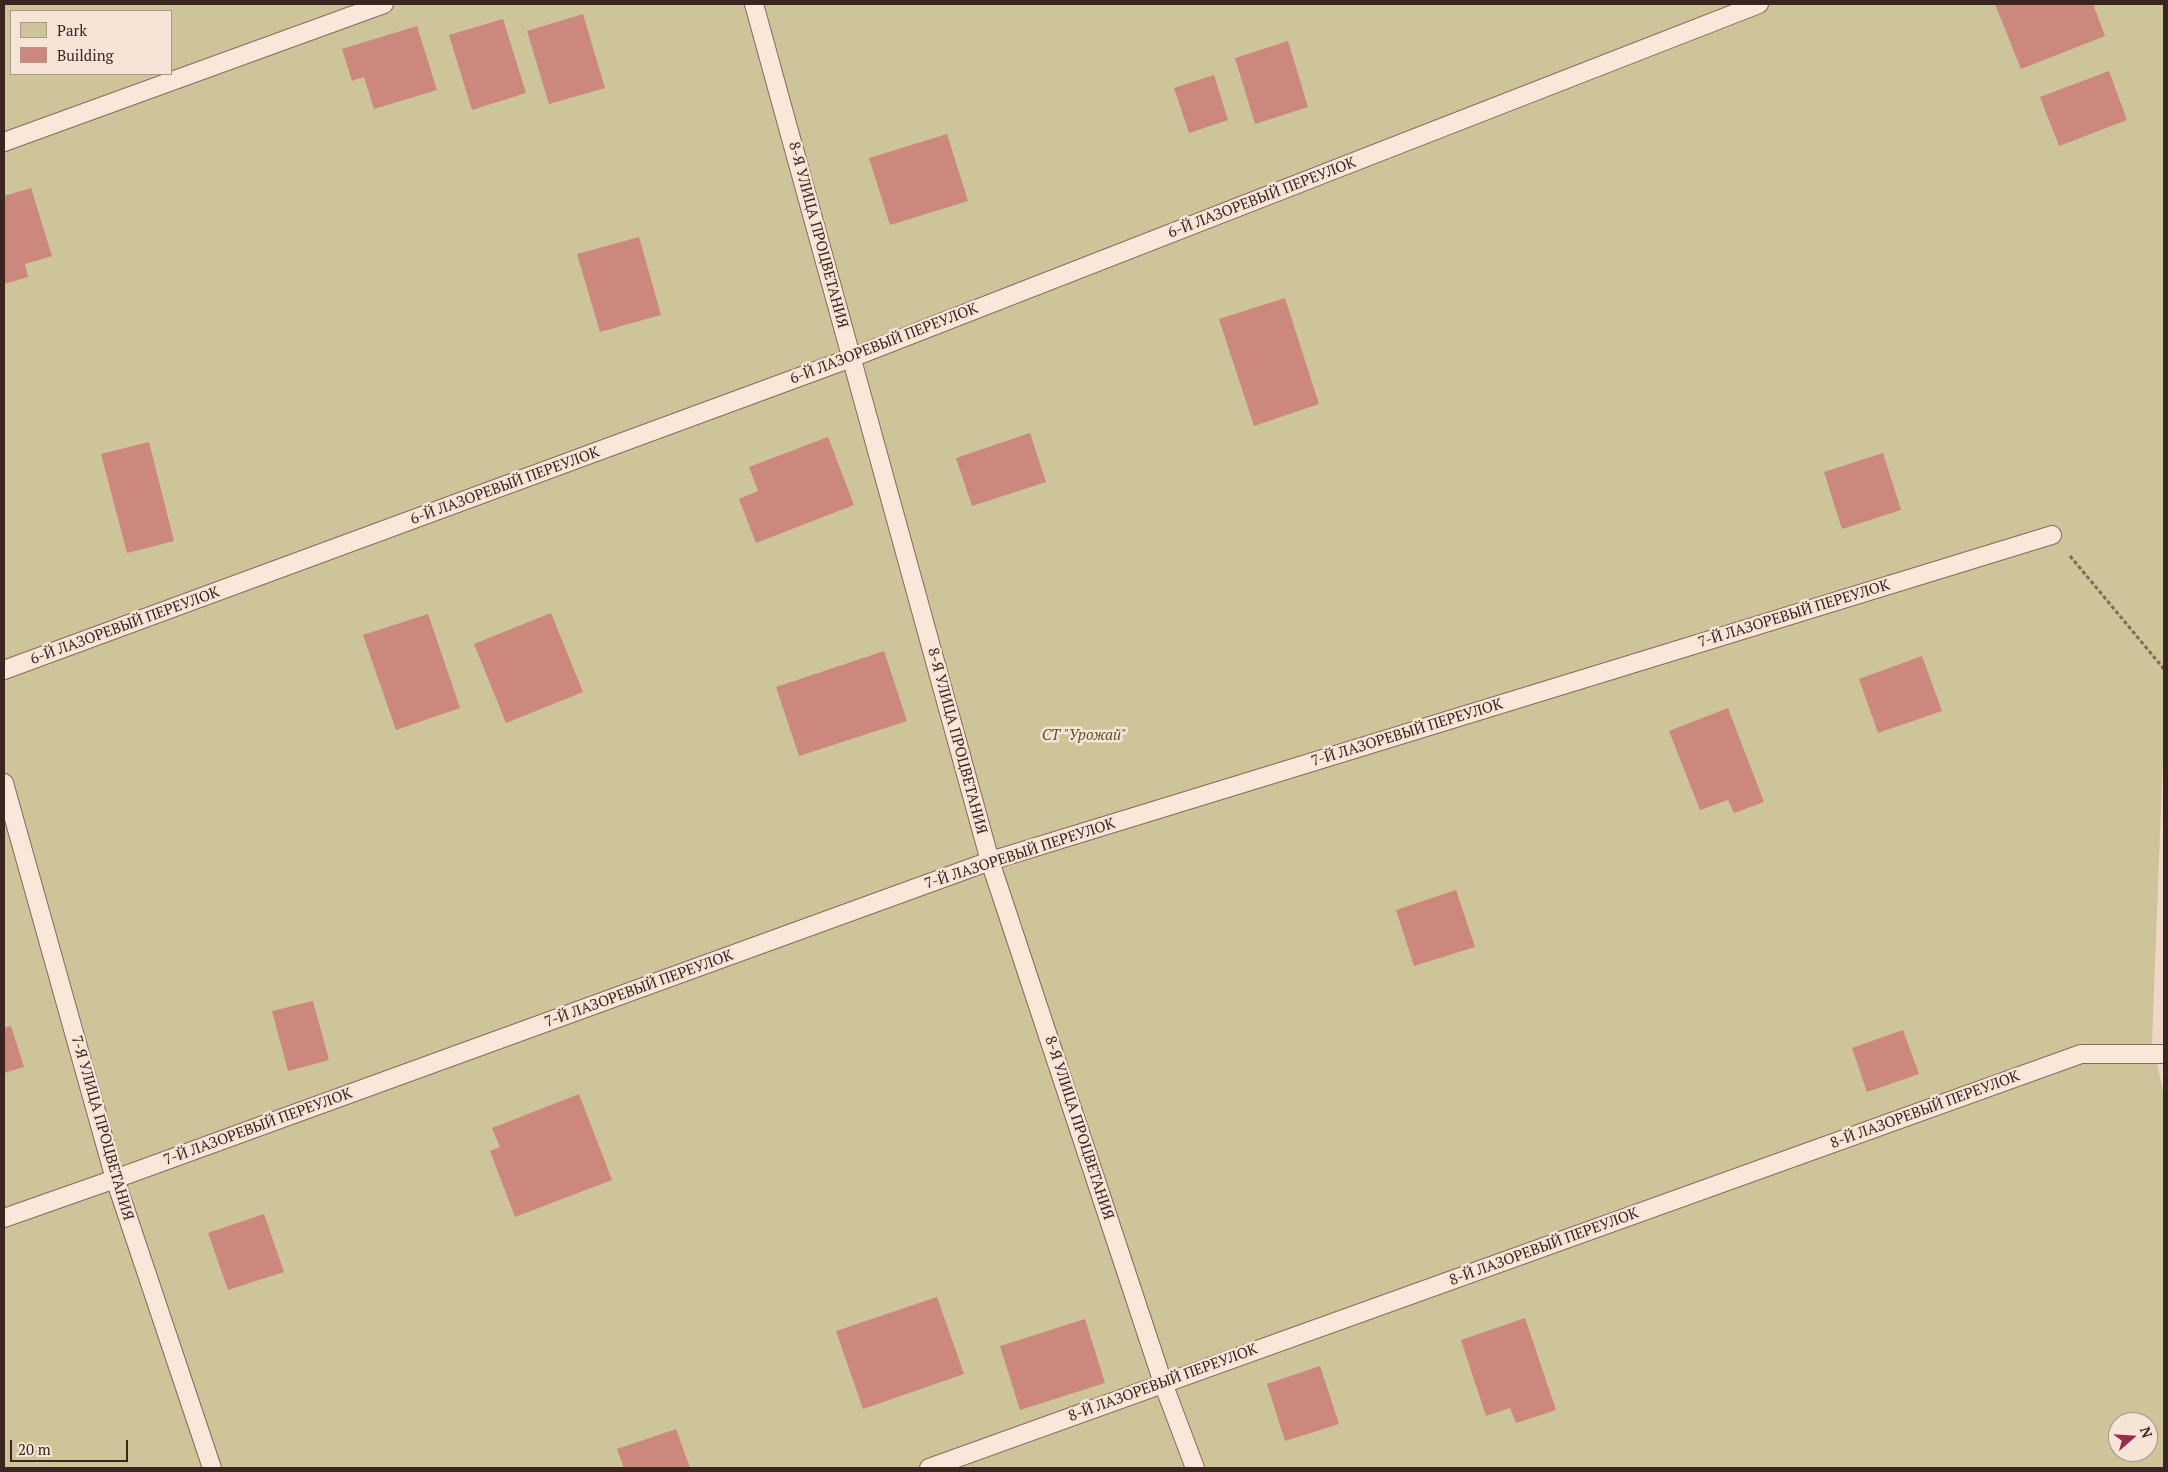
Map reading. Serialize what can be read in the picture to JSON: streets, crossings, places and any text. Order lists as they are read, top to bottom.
{
  "streets": {
    "lane": [
      "6-Й ЛАЗОРЕВЫЙ ПЕРЕУЛОК",
      "8-Я УЛИЦА ПРОЦВЕТАНИЯ",
      "7-Й ЛАЗОРЕВЫЙ ПЕРЕУЛОК",
      "8-Й ЛАЗОРЕВЫЙ ПЕРЕУЛОК",
      "7-Я УЛИЦА ПРОЦВЕТАНИЯ"
    ]
  },
  "crossings": [
    ["6-Й ЛАЗОРЕВЫЙ ПЕРЕУЛОК", "8-Я УЛИЦА ПРОЦВЕТАНИЯ"],
    ["8-Я УЛИЦА ПРОЦВЕТАНИЯ", "7-Й ЛАЗОРЕВЫЙ ПЕРЕУЛОК"],
    ["8-Я УЛИЦА ПРОЦВЕТАНИЯ", "8-Й ЛАЗОРЕВЫЙ ПЕРЕУЛОК"],
    ["7-Й ЛАЗОРЕВЫЙ ПЕРЕУЛОК", "7-Я УЛИЦА ПРОЦВЕТАНИЯ"]
  ],
  "parks": ["СТ \"Урожай\""],
  "legend": ["Park", "Building"],
  "scale_bar": "20 m",
  "north": "right"
}
